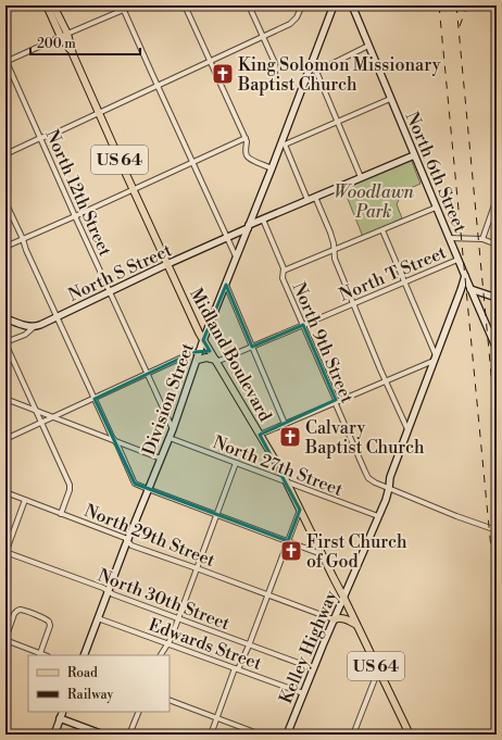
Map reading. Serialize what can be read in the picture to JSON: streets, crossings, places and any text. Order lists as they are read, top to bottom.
{
  "streets": {
    "main road": ["US 64", "Midland Boulevard"],
    "street": [
      "North 6th Street",
      "North 12th Street",
      "North S Street",
      "North T Street",
      "North 9th Street",
      "Division Street",
      "North 27th Street",
      "North 29th Street",
      "North 30th Street",
      "Edwards Street",
      "Kelley Highway"
    ]
  },
  "crossings": [
    ["North 6th Street", "North S Street"],
    ["North 6th Street", "North T Street"],
    ["North 6th Street", "Kelley Highway"],
    ["North 12th Street", "North S Street"],
    ["North 12th Street", "Division Street"],
    ["North S Street", "North 9th Street"],
    ["North S Street", "Midland Boulevard"],
    ["North S Street", "Division Street"],
    ["North T Street", "North 9th Street"],
    ["North T Street", "Midland Boulevard"],
    ["North 9th Street", "Kelley Highway"],
    ["Midland Boulevard", "Division Street"],
    ["Midland Boulevard", "North 27th Street"],
    ["Midland Boulevard", "Kelley Highway"],
    ["Division Street", "North 27th Street"],
    ["Division Street", "North 29th Street"],
    ["Division Street", "North 30th Street"],
    ["Division Street", "Edwards Street"],
    ["North 27th Street", "Kelley Highway"],
    ["North 29th Street", "Kelley Highway"],
    ["North 30th Street", "Kelley Highway"],
    ["Edwards Street", "Kelley Highway"]
  ],
  "parks": ["Woodlawn Park"],
  "places": {
    "church": ["King Solomon Missionary Baptist Church", "Calvary Baptist Church", "First Church of God"]
  },
  "legend": ["Road", "Railway"],
  "scale_bar": "200 m"
}
